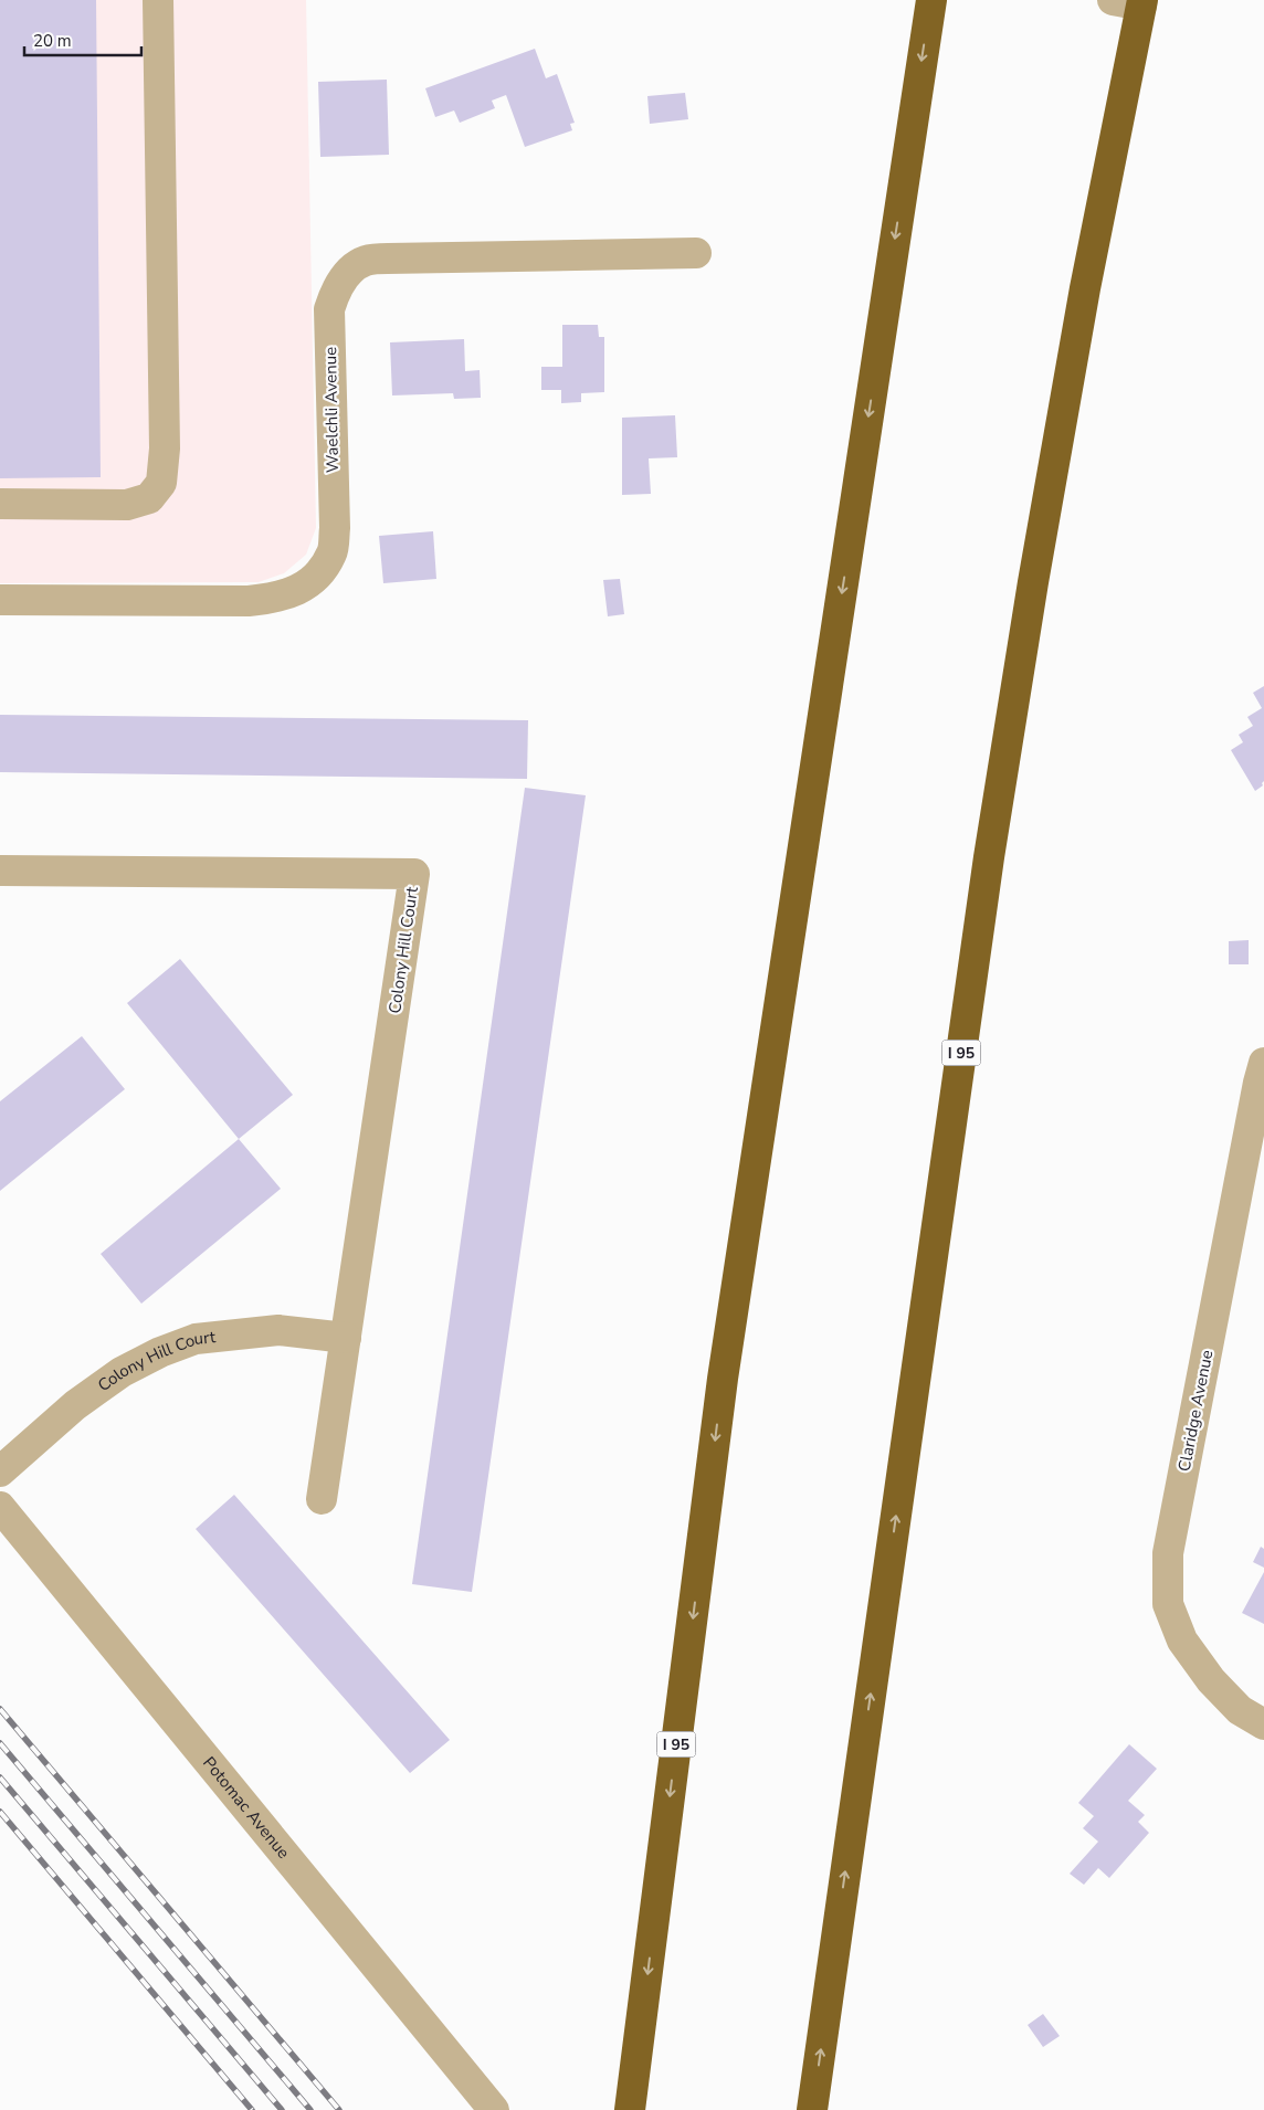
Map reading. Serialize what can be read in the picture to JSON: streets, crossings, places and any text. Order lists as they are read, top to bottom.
{
  "streets": {
    "highway": ["I 95"],
    "street": [
      "Waelchli Avenue",
      "Colony Hill Court",
      "Claridge Avenue",
      "Potomac Avenue"
    ]
  },
  "scale_bar": "20 m"
}
